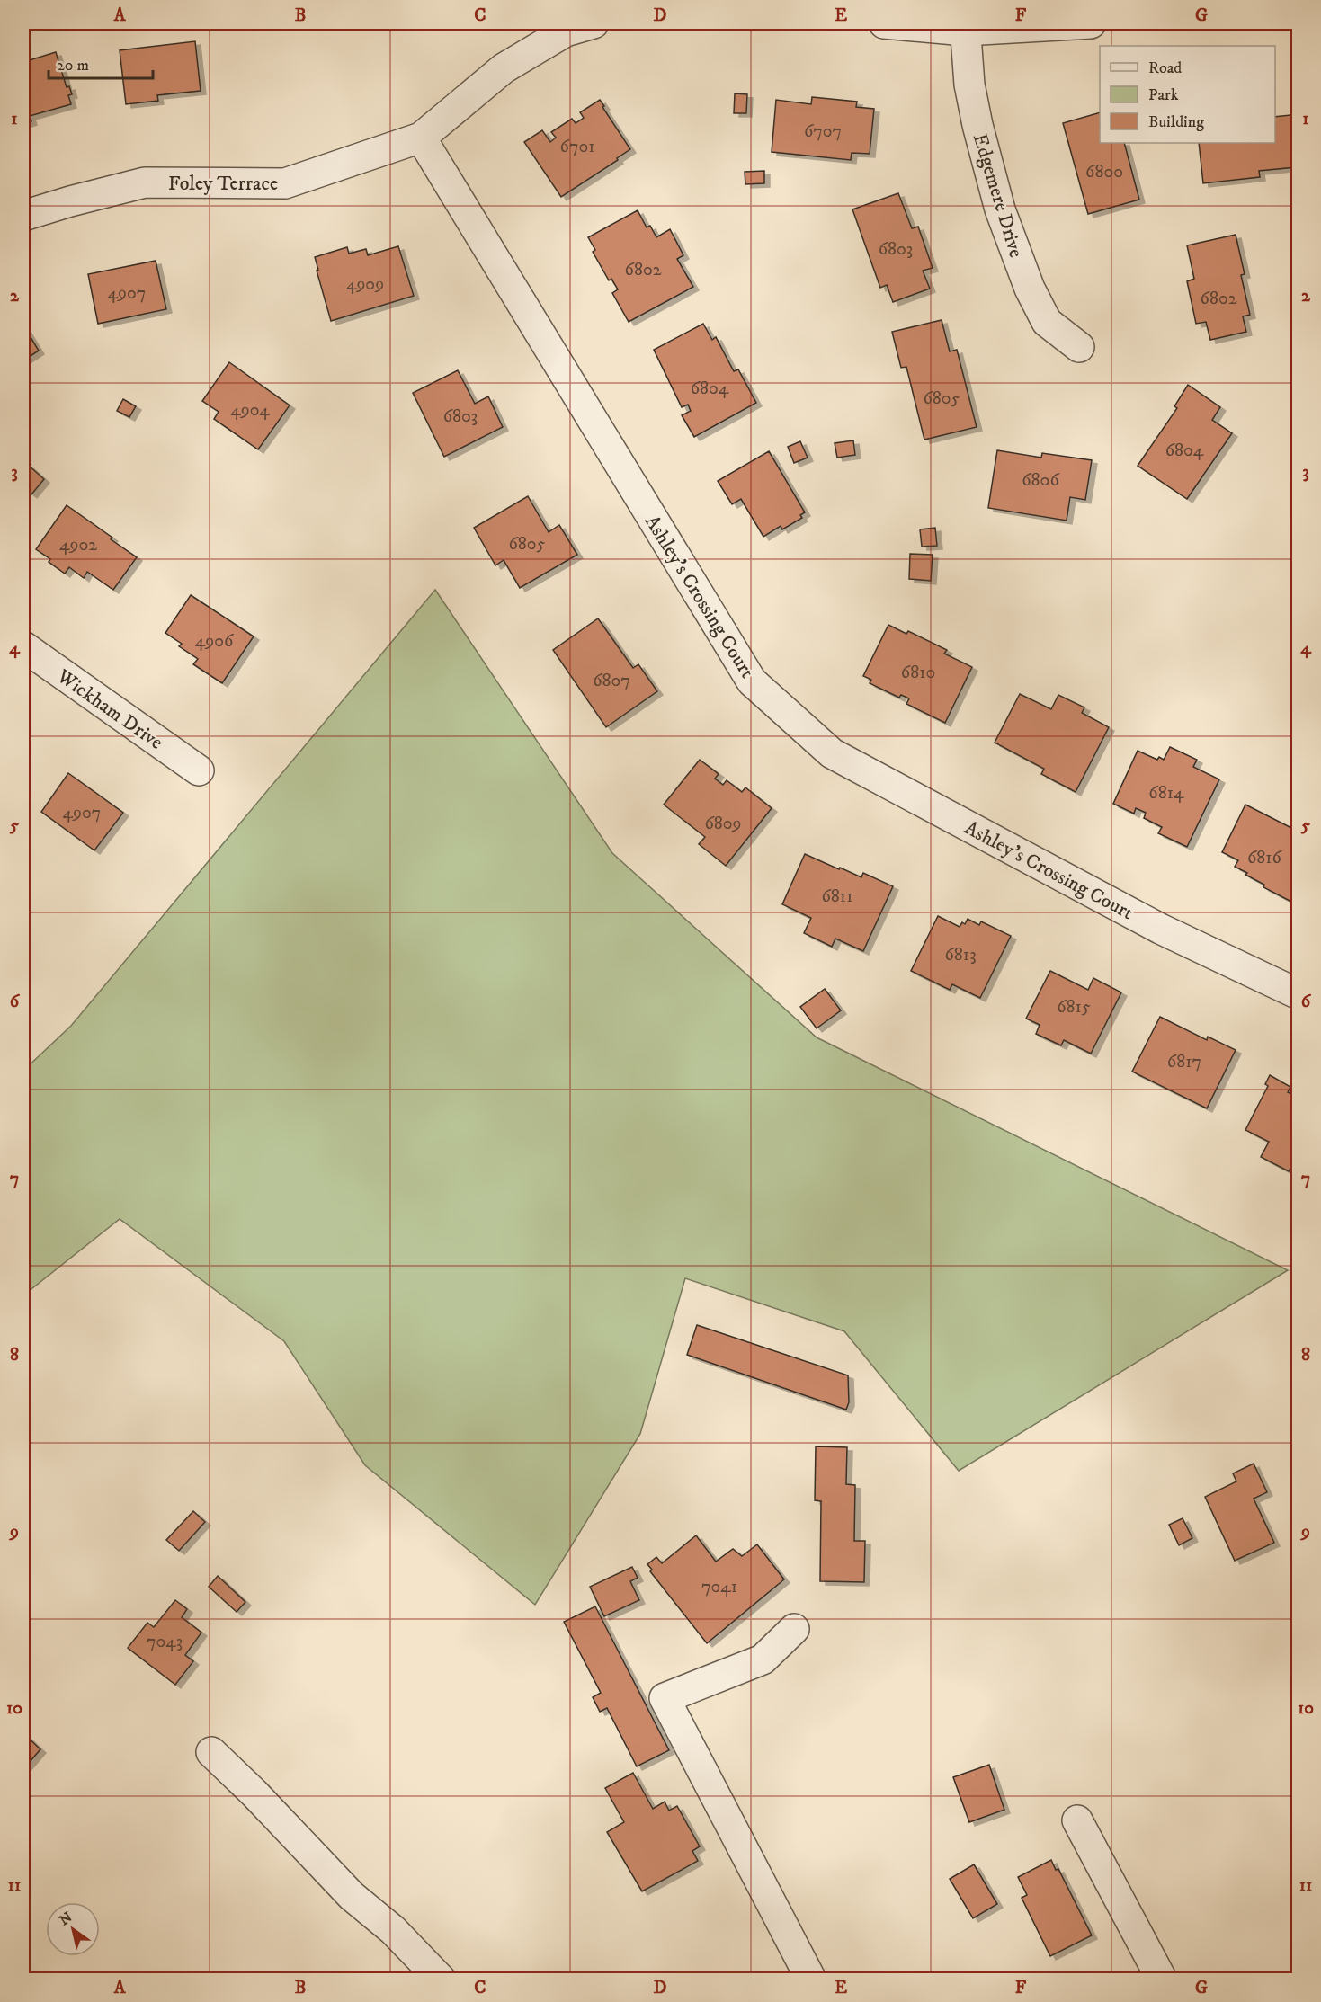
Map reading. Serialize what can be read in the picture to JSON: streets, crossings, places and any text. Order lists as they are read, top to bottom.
{
  "streets": {
    "street": [
      "Foley Terrace",
      "Edgemere Drive",
      "Ashley's Crossing Court",
      "Wickham Drive"
    ]
  },
  "crossings": [
    ["Foley Terrace", "Ashley's Crossing Court"]
  ],
  "house_numbers": [
    "6707",
    "6701",
    "6800",
    "6803",
    "6802",
    "4909",
    "4907",
    "6802",
    "6804",
    "6805",
    "4904",
    "6803",
    "6804",
    "6806",
    "6805",
    "4902",
    "4906",
    "6810",
    "6807",
    "6814",
    "4907",
    "6809",
    "6816",
    "6811",
    "6813",
    "6815",
    "6817",
    "7041",
    "7043"
  ],
  "legend": ["Road", "Park", "Building"],
  "scale_bar": "20 m",
  "north": "top left",
  "grid": {
    "columns": [
      "A",
      "B",
      "C",
      "D",
      "E",
      "F",
      "G"
    ],
    "rows": [
      "1",
      "2",
      "3",
      "4",
      "5",
      "6",
      "7",
      "8",
      "9",
      "10",
      "11"
    ]
  }
}
